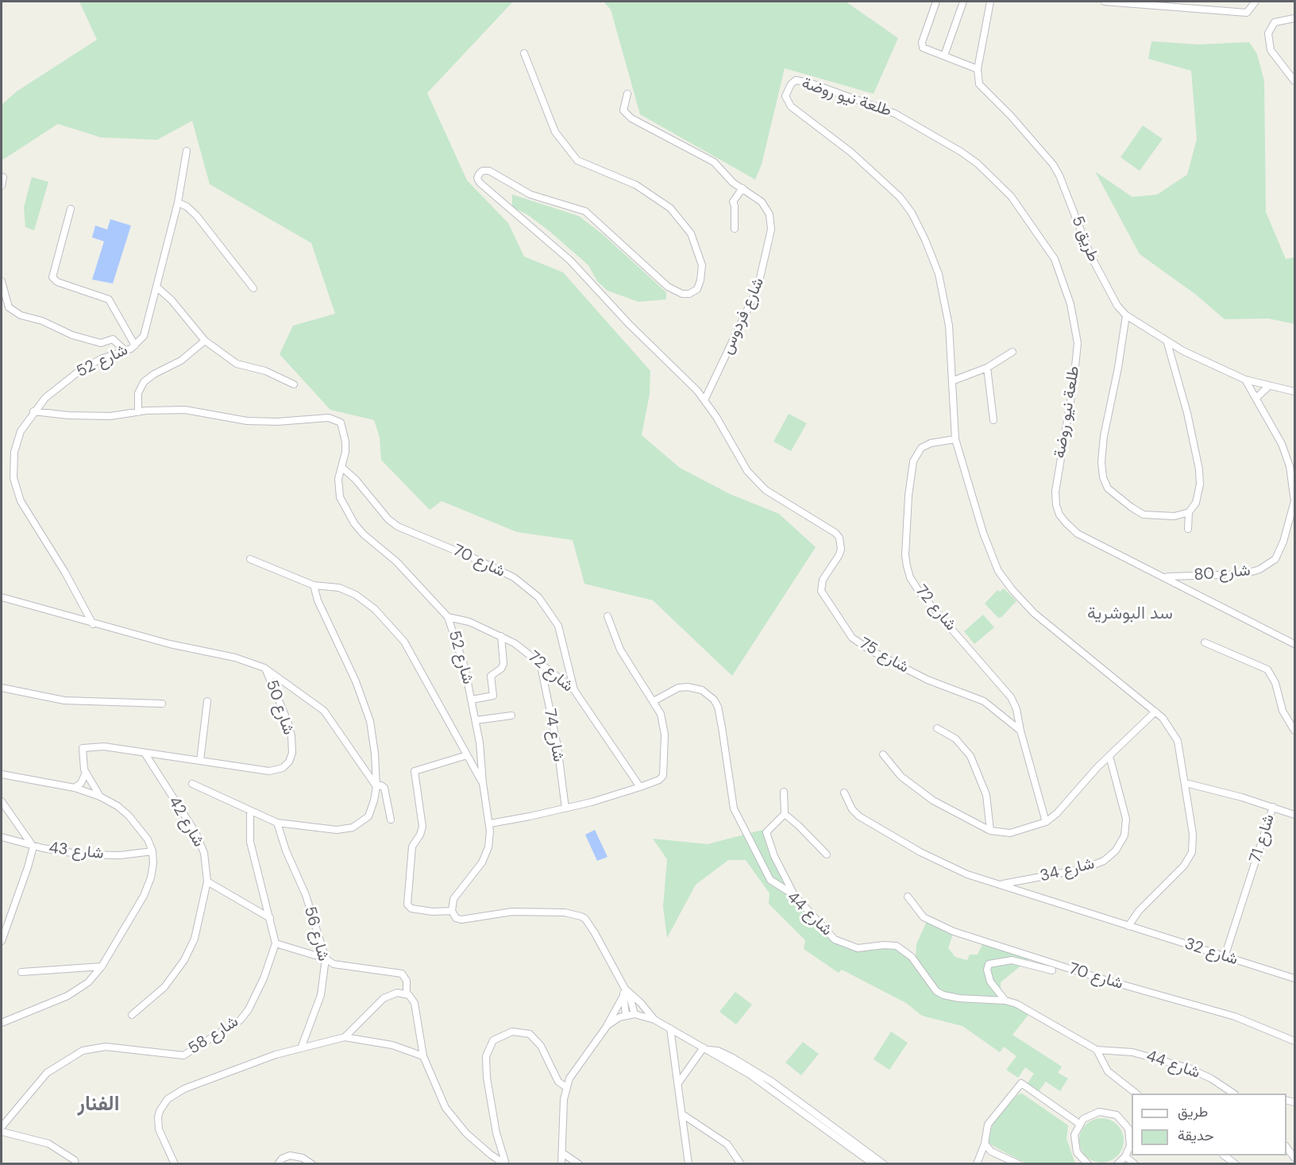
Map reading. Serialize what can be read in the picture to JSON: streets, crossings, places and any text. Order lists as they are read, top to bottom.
{
  "streets": {
    "street": [
      "طلعة نيو روضة",
      "طريق 5",
      "شارع فردوس",
      "شارع 52",
      "شارع 70",
      "شارع 80",
      "شارع 72",
      "شارع 75",
      "شارع 50",
      "شارع 74",
      "شارع 42",
      "شارع 71",
      "شارع 43",
      "شارع 34",
      "شارع 44",
      "شارع 56",
      "شارع 32",
      "شارع 58"
    ]
  },
  "crossings": [
    ["طلعة نيو روضة", "شارع 80"],
    ["طلعة نيو روضة", "شارع 72"],
    ["طلعة نيو روضة", "شارع 71"],
    ["طلعة نيو روضة", "شارع 34"],
    ["طلعة نيو روضة", "شارع 32"],
    ["طريق 5", "شارع 80"],
    ["شارع فردوس", "شارع 75"],
    ["شارع 52", "شارع 70"],
    ["شارع 52", "شارع 72"],
    ["شارع 70", "شارع 72"],
    ["شارع 72", "شارع 75"],
    ["شارع 72", "شارع 74"],
    ["شارع 50", "شارع 42"],
    ["شارع 71", "شارع 32"],
    ["شارع 34", "شارع 32"]
  ],
  "districts": ["سد البوشرية", "الفنار"],
  "legend": ["طريق", "حديقة"]
}
